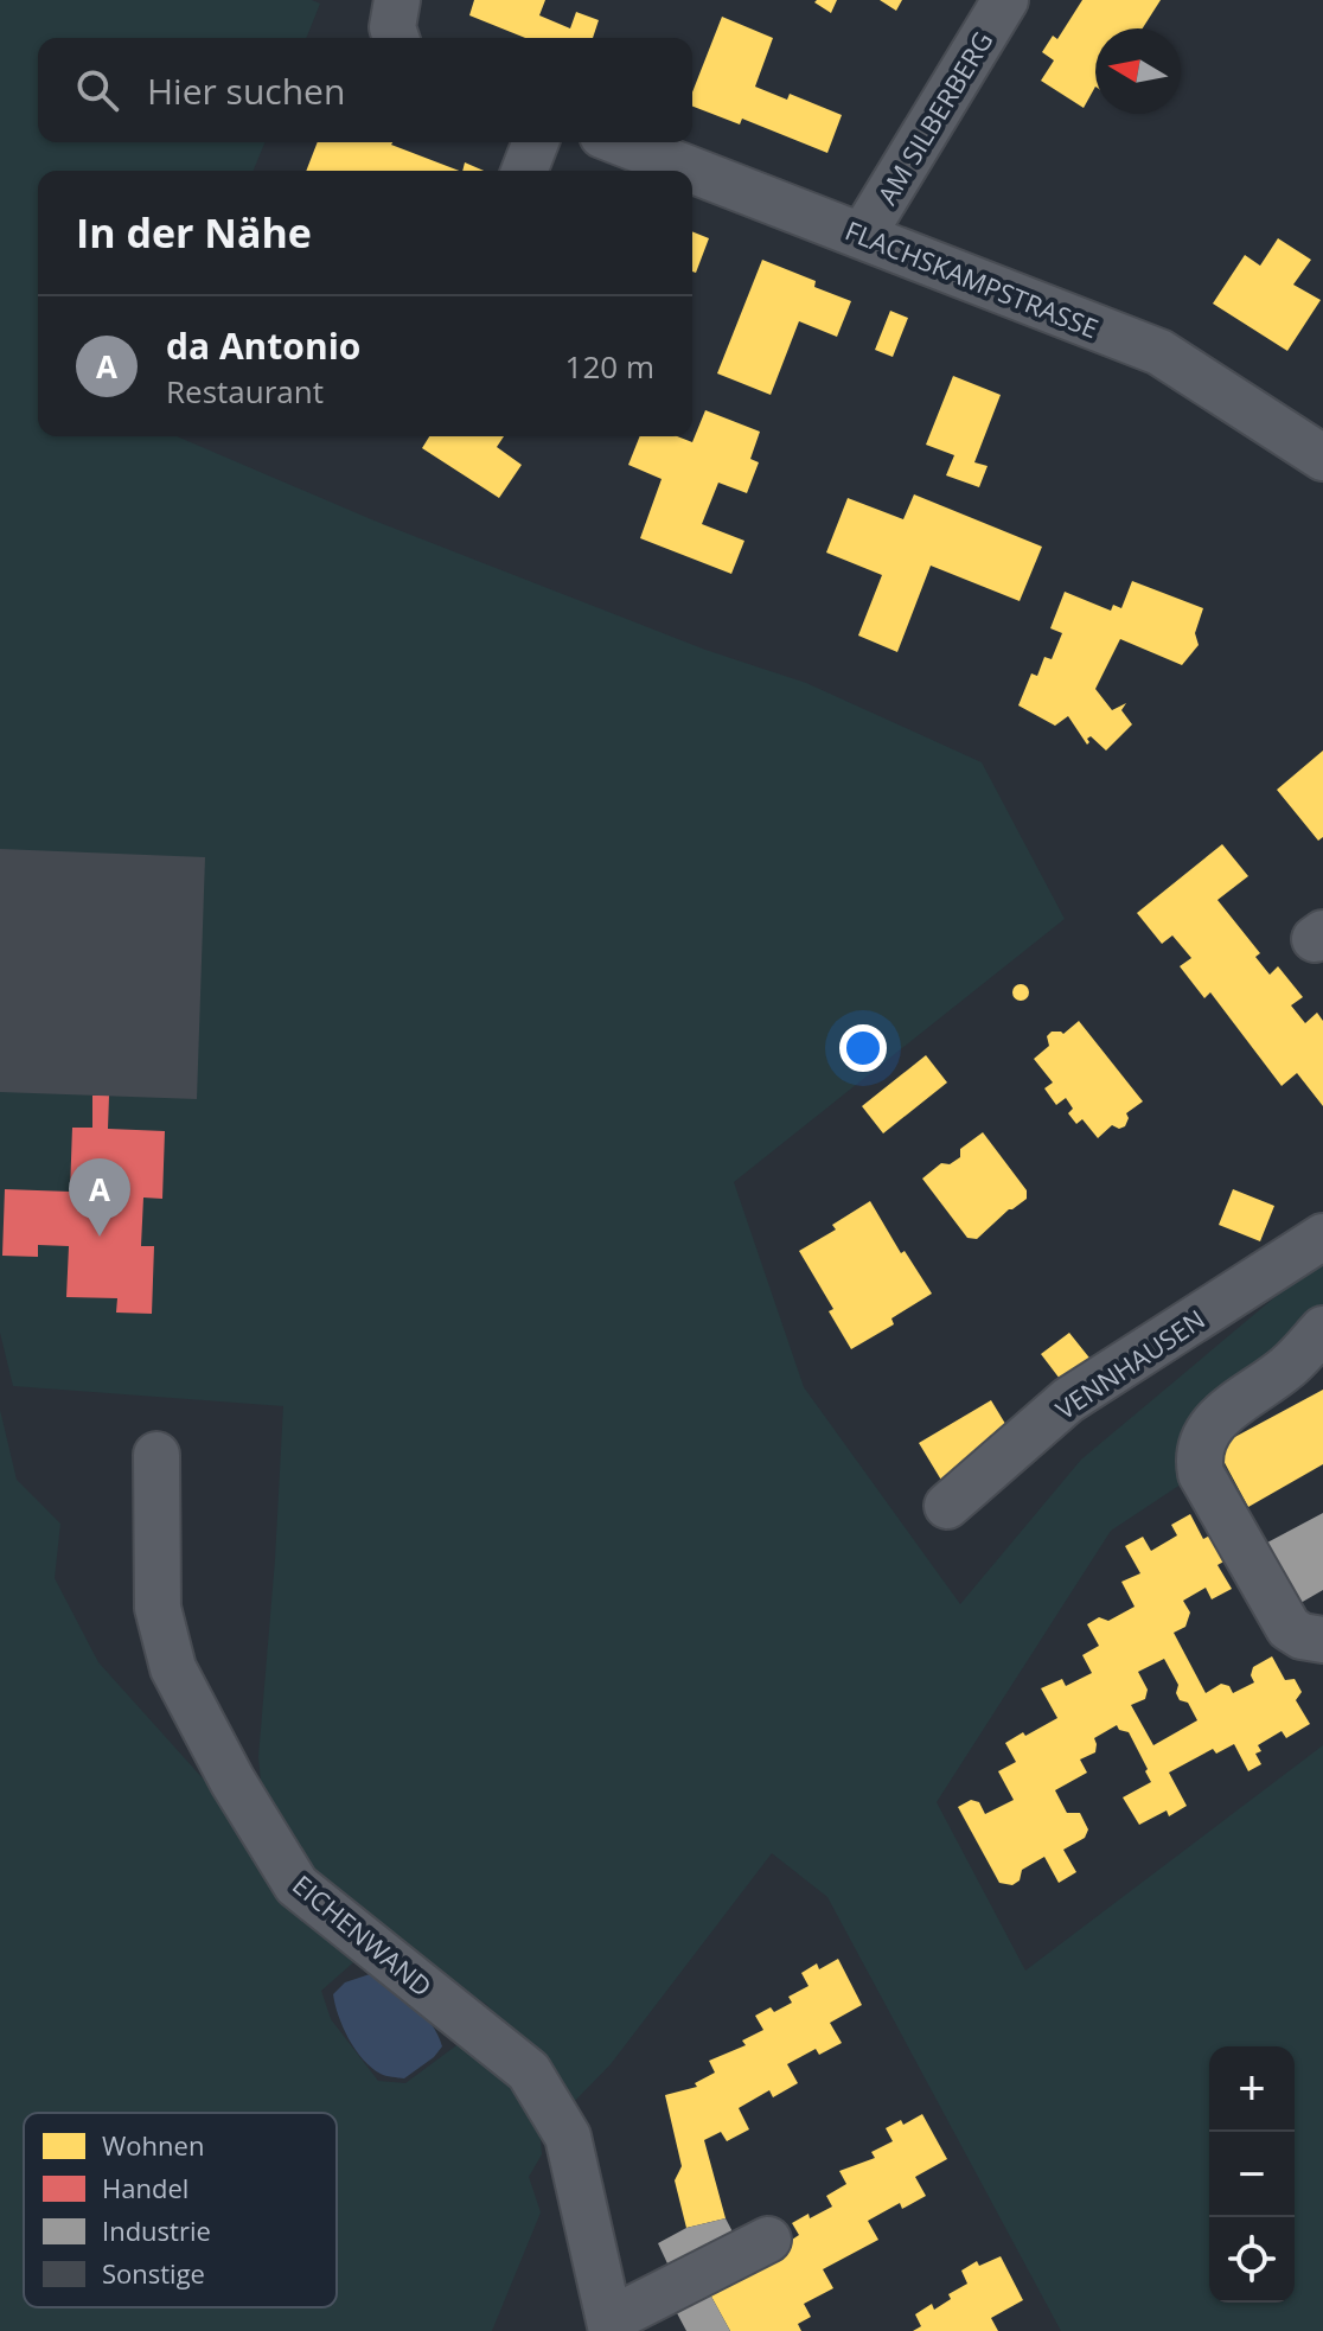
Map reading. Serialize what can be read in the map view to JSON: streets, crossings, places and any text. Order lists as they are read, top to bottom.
{
  "streets": {
    "street": [
      "AM SILBERBERG",
      "FLACHSKAMPSTRASSE",
      "VENNHAUSEN",
      "EICHENWAND"
    ]
  },
  "crossings": [
    ["AM SILBERBERG", "FLACHSKAMPSTRASSE"]
  ],
  "legend": [
    "Wohnen",
    "Handel",
    "Industrie",
    "Sonstige"
  ],
  "north": "left",
  "page": {
    "search": "Hier suchen",
    "heading": "In der Nähe",
    "list": [
      {
        "mark": "A",
        "name": "da Antonio",
        "note": "Restaurant",
        "value": "120 m"
      }
    ],
    "pins": "A",
    "map_buttons": ["+", "−"]
  }
}
